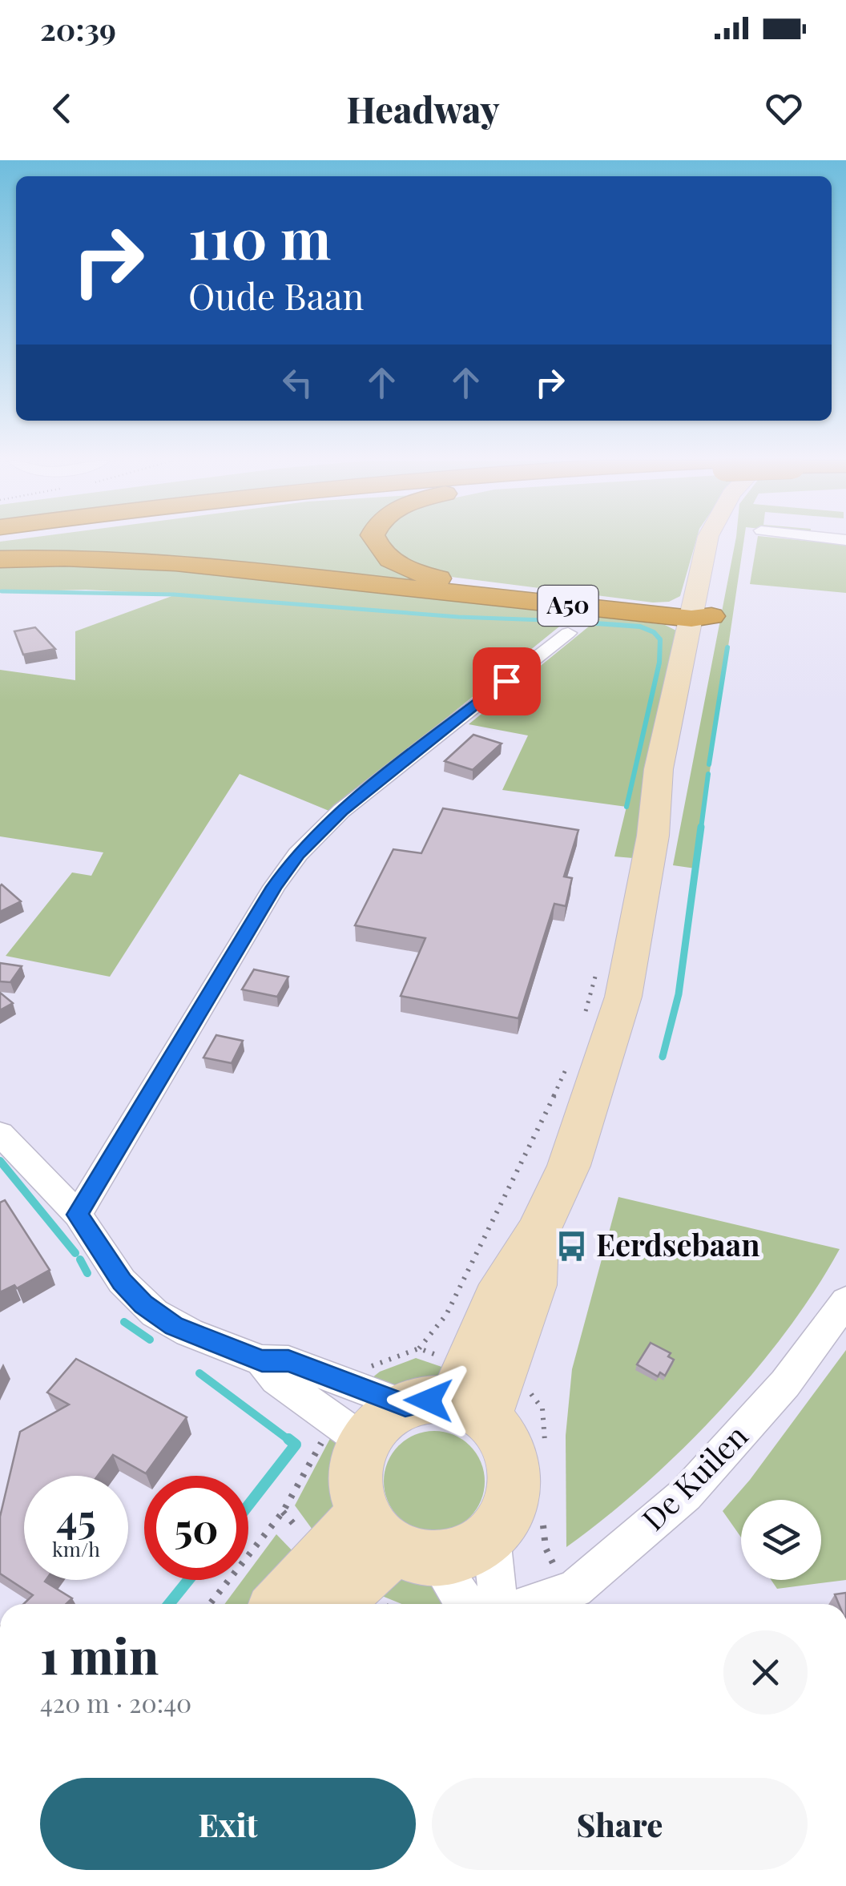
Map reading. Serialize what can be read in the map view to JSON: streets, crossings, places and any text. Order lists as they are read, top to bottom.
{
  "streets": {
    "highway": ["A50"],
    "street": ["De Kuilen"]
  },
  "places": {
    "bus stop": ["Eerdsebaan"]
  },
  "page": {
    "status": "20:39",
    "header": "Headway",
    "turn": ["110 m", "Oude Baan"],
    "speed": "45 km/h",
    "limit": "50",
    "heading": ["1 min", "420 m · 20:40"],
    "buttons": ["Exit", "Share"]
  }
}
